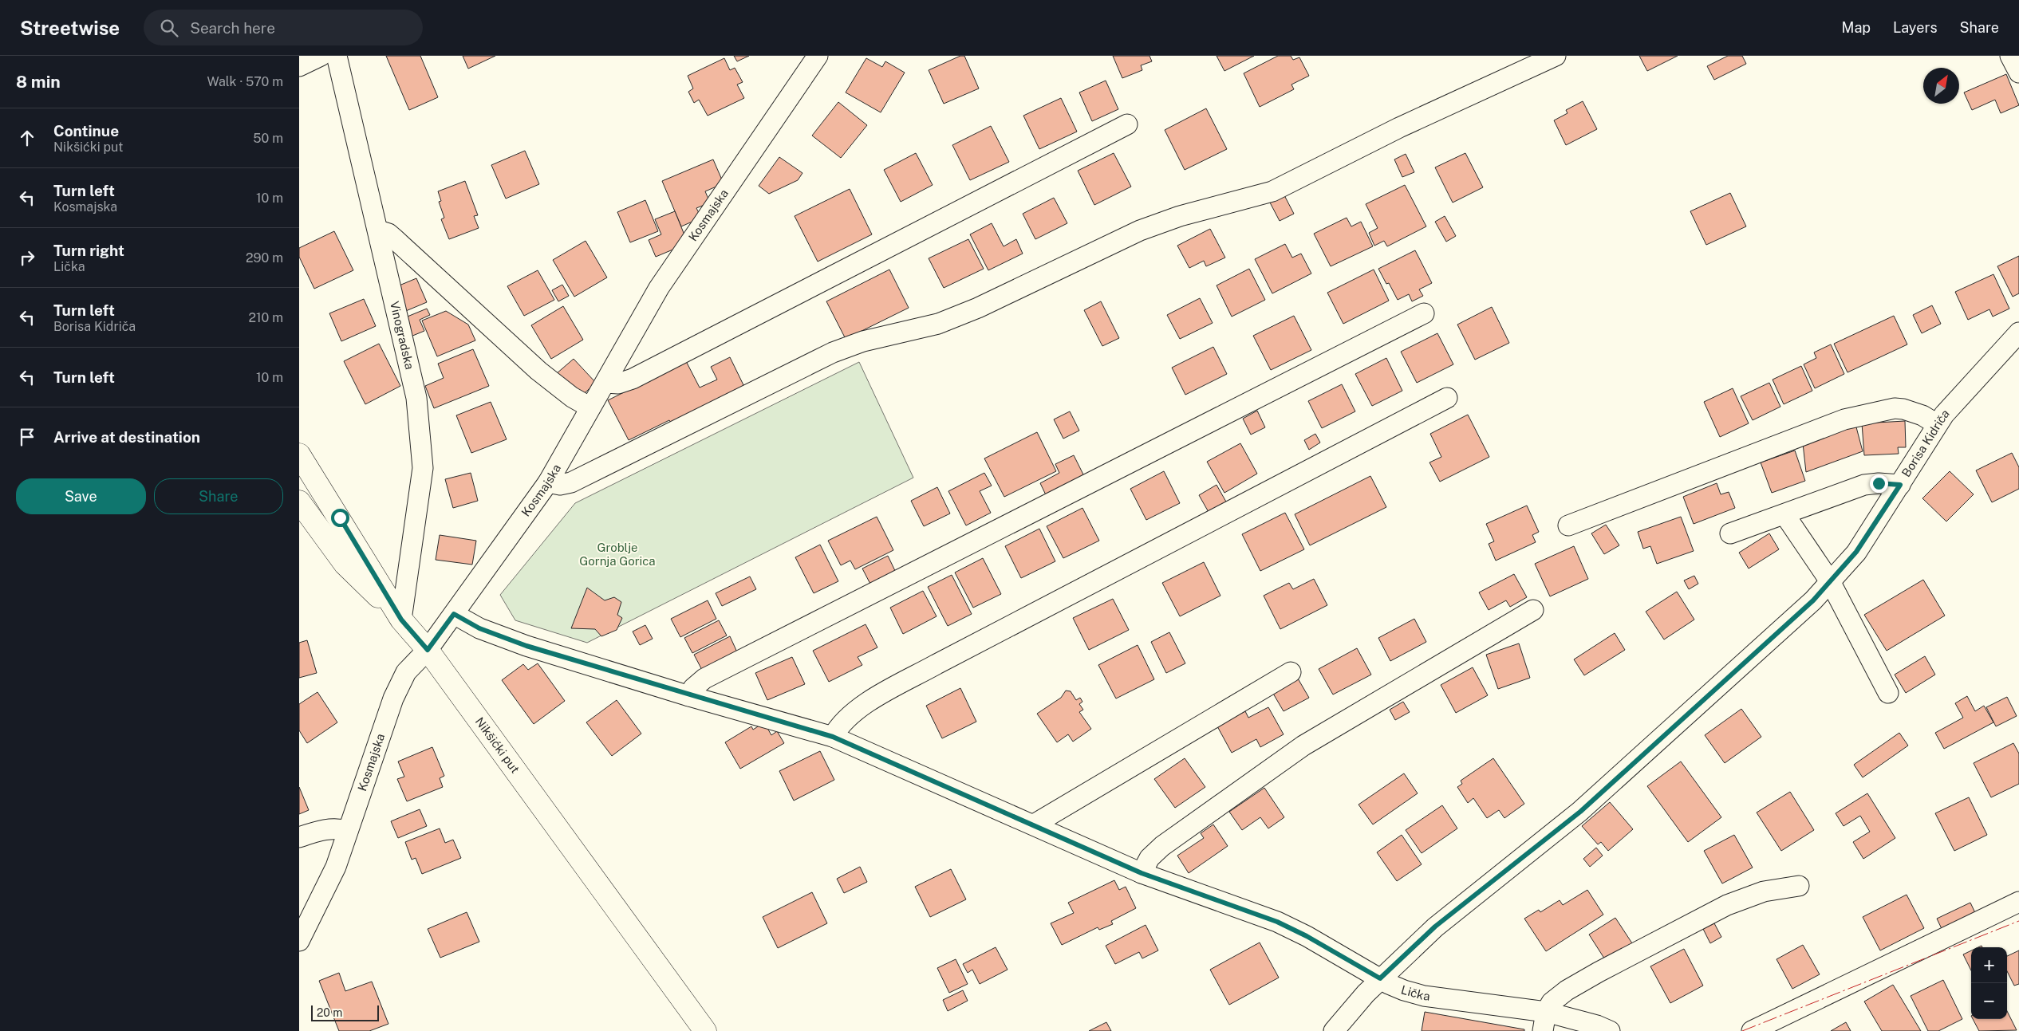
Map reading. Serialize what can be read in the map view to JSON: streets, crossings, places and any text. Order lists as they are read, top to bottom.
{
  "streets": {
    "main road": ["Nikšićki put"],
    "street": [
      "Kosmajska",
      "Vinogradska",
      "Borisa Kidriča",
      "Lička"
    ]
  },
  "crossings": [
    ["Kosmajska", "Nikšićki put"],
    ["Kosmajska", "Lička"],
    ["Vinogradska", "Nikšićki put"],
    ["Borisa Kidriča", "Lička"]
  ],
  "parks": ["Groblje Gornja Gorica"],
  "scale_bar": "20 m",
  "north": "top right",
  "page": {
    "header": "Streetwise",
    "search": "Search here",
    "nav": ["Map", "Layers", "Share"],
    "heading": ["8 min", "Walk · 570 m"],
    "list": [
      ["Continue", "Nikšićki put", "50 m"],
      ["Turn left", "Kosmajska", "10 m"],
      ["Turn right", "Lička", "290 m"],
      ["Turn left", "Borisa Kidriča", "210 m"],
      ["Turn left", "10 m"],
      "Arrive at destination"
    ],
    "buttons": ["Save", "Share"],
    "map_buttons": ["+", "−"],
    "scale": "20 m"
  }
}
